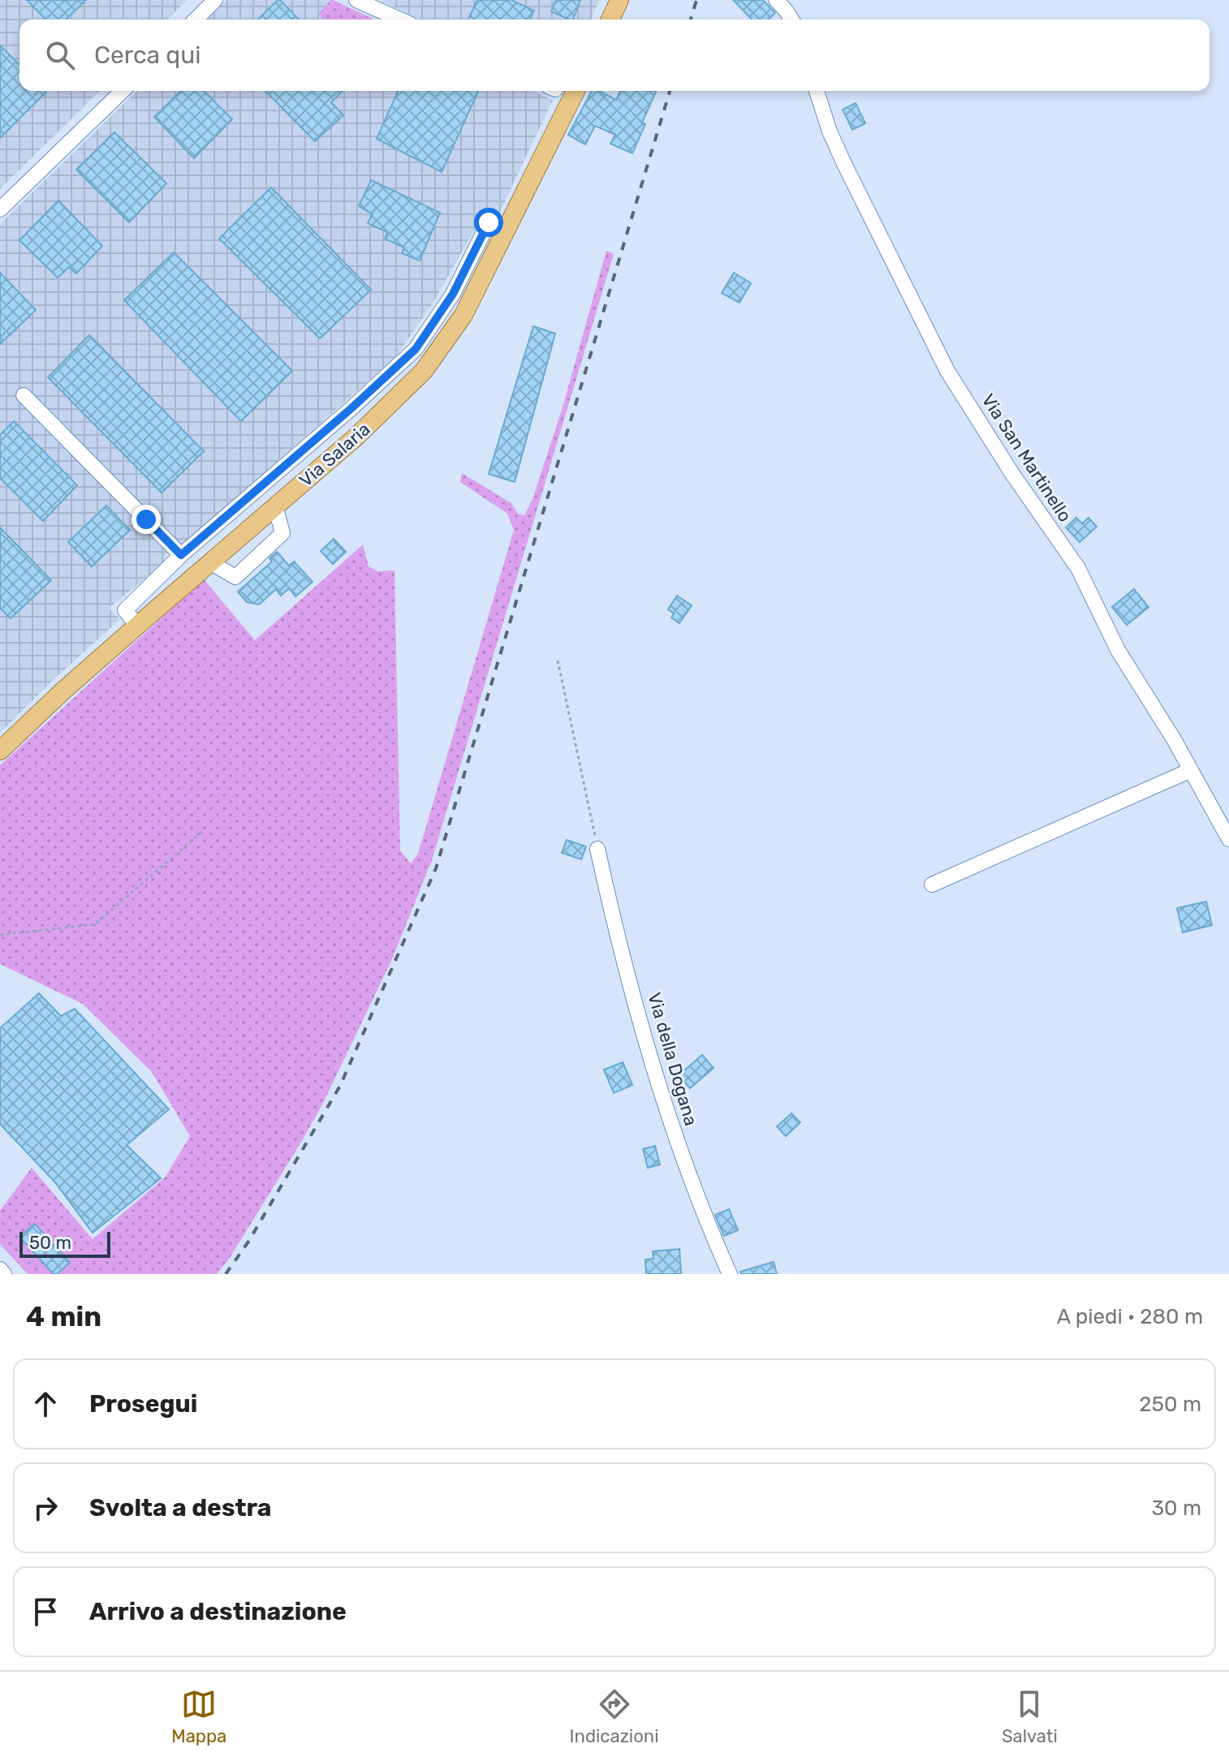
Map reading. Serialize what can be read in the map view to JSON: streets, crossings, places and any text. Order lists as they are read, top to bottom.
{
  "streets": {
    "main road": ["Via Salaria"],
    "street": ["Via San Martinello", "Via della Dogana"]
  },
  "scale_bar": "50 m",
  "page": {
    "search": "Cerca qui",
    "scale": "50 m",
    "heading": ["4 min", "A piedi · 280 m"],
    "list": [
      ["Prosegui", "250 m"],
      ["Svolta a destra", "30 m"],
      "Arrivo a destinazione"
    ],
    "nav": ["Mappa", "Indicazioni", "Salvati"]
  }
}
